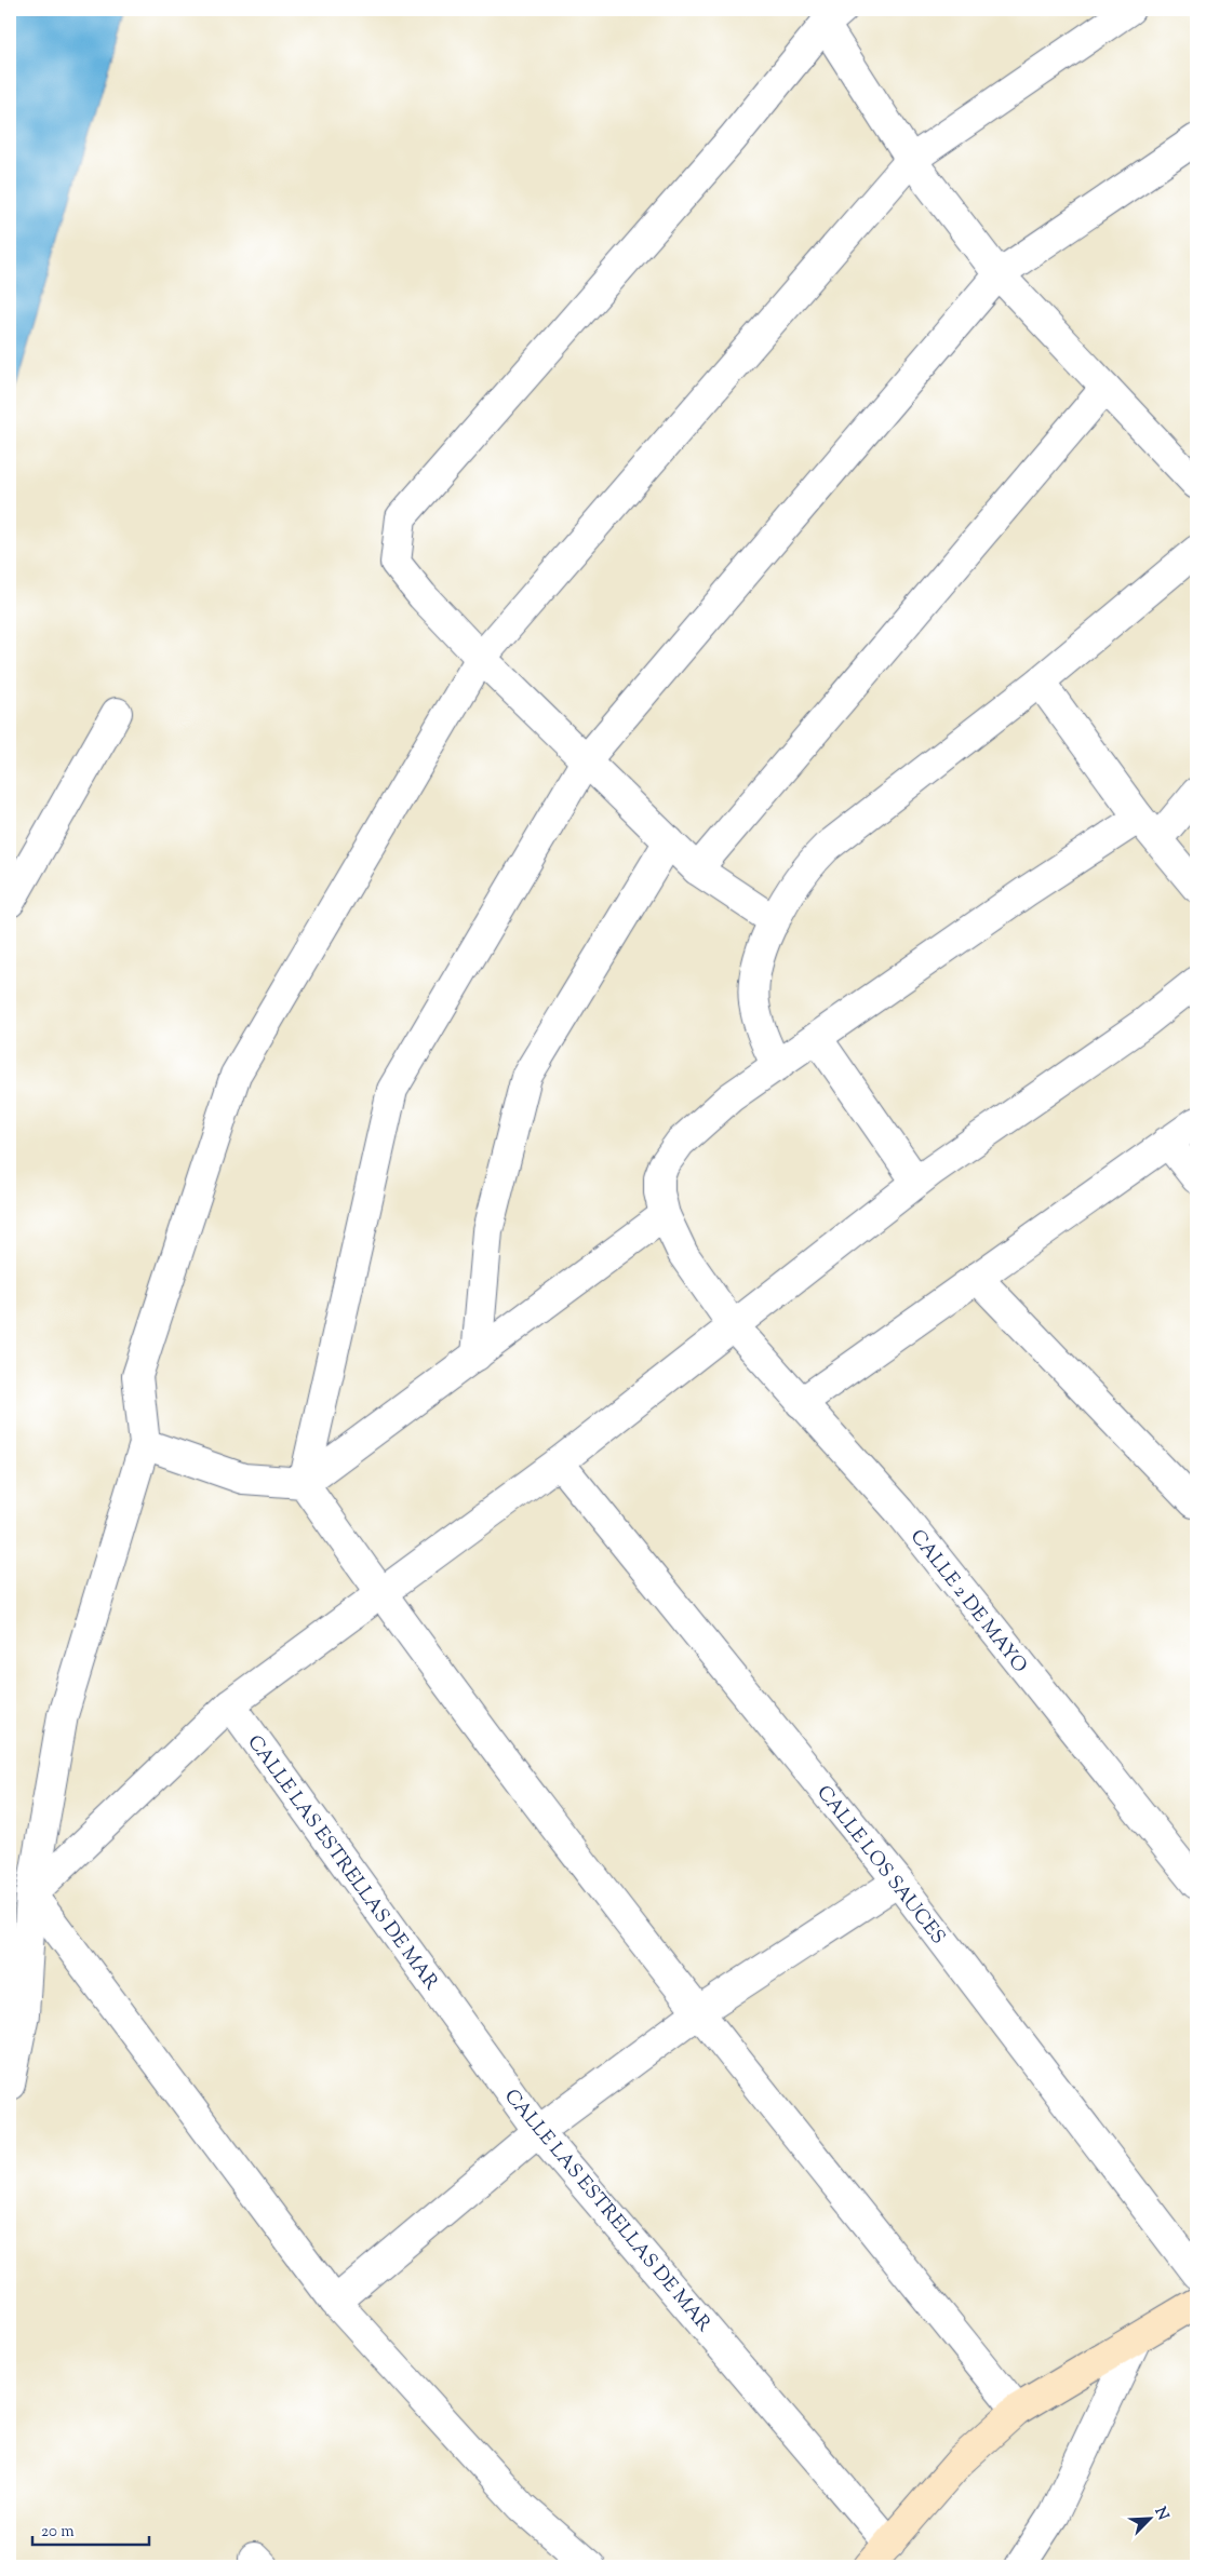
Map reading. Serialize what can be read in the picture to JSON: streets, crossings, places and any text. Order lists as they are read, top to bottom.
{
  "streets": {
    "street": ["CALLE 2 DE MAYO", "CALLE LAS ESTRELLAS DE MAR", "CALLE LOS SAUCES"]
  },
  "scale_bar": "20 m",
  "north": "top right"
}
